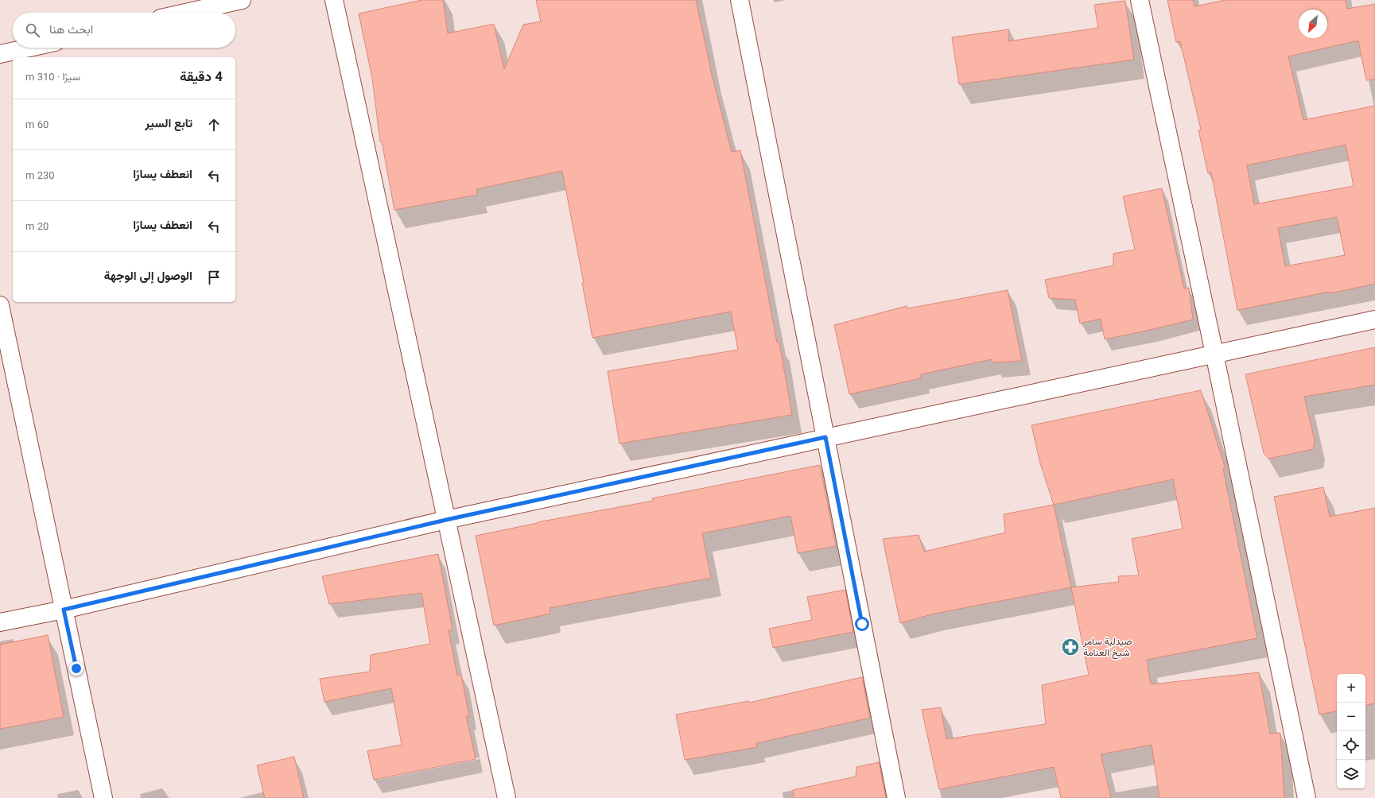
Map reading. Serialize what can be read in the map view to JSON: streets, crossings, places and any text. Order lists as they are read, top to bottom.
{
  "places": {
    "pharmacy": ["صيدلية سامر شيخ العنامة"]
  },
  "north": "bottom left",
  "page": {
    "search": "ابحث هنا",
    "heading": ["4 دقيقة", "سيرًا · 310 m"],
    "list": [
      ["تابع السير", "60 m"],
      ["انعطف يسارًا", "230 m"],
      ["انعطف يسارًا", "20 m"],
      "الوصول إلى الوجهة"
    ],
    "map_buttons": ["+", "−"]
  }
}
